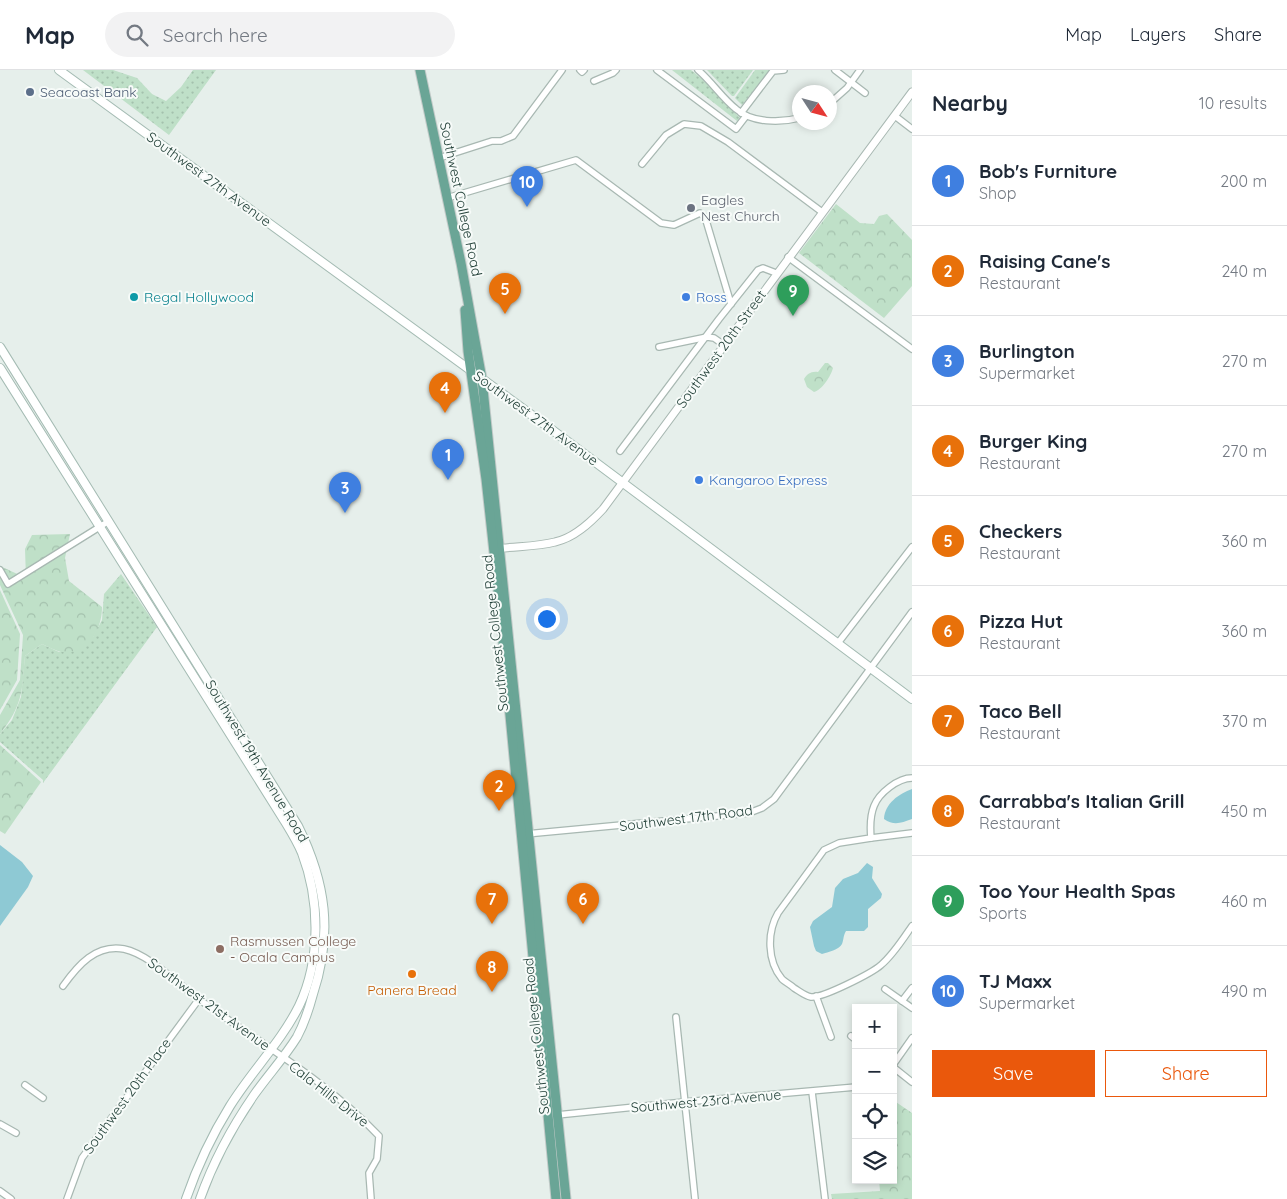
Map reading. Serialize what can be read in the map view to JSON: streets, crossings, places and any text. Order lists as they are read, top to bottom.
{
  "streets": {
    "main road": ["Southwest 27th Avenue", "Southwest College Road", "Southwest 19th Avenue Road"],
    "street": [
      "Southwest 20th Street",
      "Southwest 17th Road",
      "Southwest 21st Avenue",
      "Cala Hills Drive",
      "Southwest 20th Place",
      "Southwest 23rd Avenue"
    ]
  },
  "crossings": [
    ["Southwest 27th Avenue", "Southwest College Road"],
    ["Southwest 27th Avenue", "Southwest 20th Street"],
    ["Southwest 27th Avenue", "Southwest 17th Road"],
    ["Southwest College Road", "Southwest 20th Street"],
    ["Southwest College Road", "Southwest 17th Road"],
    ["Southwest College Road", "Southwest 23rd Avenue"],
    ["Southwest 19th Avenue Road", "Southwest 21st Avenue"],
    ["Southwest 19th Avenue Road", "Cala Hills Drive"],
    ["Southwest 21st Avenue", "Cala Hills Drive"],
    ["Southwest 21st Avenue", "Southwest 20th Place"]
  ],
  "places": [
    "Seacoast Bank",
    "Eagles Nest Church",
    "Regal Hollywood",
    "Ross",
    "Kangaroo Express",
    "Rasmussen College - Ocala Campus",
    "Panera Bread"
  ],
  "north": "bottom right",
  "page": {
    "header": "Map",
    "search": "Search here",
    "nav": ["Map", "Layers", "Share"],
    "heading": ["Nearby", "10 results"],
    "list": [
      {
        "mark": "1",
        "name": "Bob's Furniture",
        "note": "Shop",
        "value": "200 m"
      },
      {
        "mark": "2",
        "name": "Raising Cane's",
        "note": "Restaurant",
        "value": "240 m"
      },
      {
        "mark": "3",
        "name": "Burlington",
        "note": "Supermarket",
        "value": "270 m"
      },
      {
        "mark": "4",
        "name": "Burger King",
        "note": "Restaurant",
        "value": "270 m"
      },
      {
        "mark": "5",
        "name": "Checkers",
        "note": "Restaurant",
        "value": "360 m"
      },
      {
        "mark": "6",
        "name": "Pizza Hut",
        "note": "Restaurant",
        "value": "360 m"
      },
      {
        "mark": "7",
        "name": "Taco Bell",
        "note": "Restaurant",
        "value": "370 m"
      },
      {
        "mark": "8",
        "name": "Carrabba's Italian Grill",
        "note": "Restaurant",
        "value": "450 m"
      },
      {
        "mark": "9",
        "name": "Too Your Health Spas",
        "note": "Sports",
        "value": "460 m"
      },
      {
        "mark": "10",
        "name": "TJ Maxx",
        "note": "Supermarket",
        "value": "490 m"
      }
    ],
    "pins": [
      "10",
      "5",
      "9",
      "4",
      "1",
      "3",
      "2",
      "6",
      "7",
      "8"
    ],
    "map_buttons": ["+", "−"],
    "buttons": ["Save", "Share"]
  }
}
